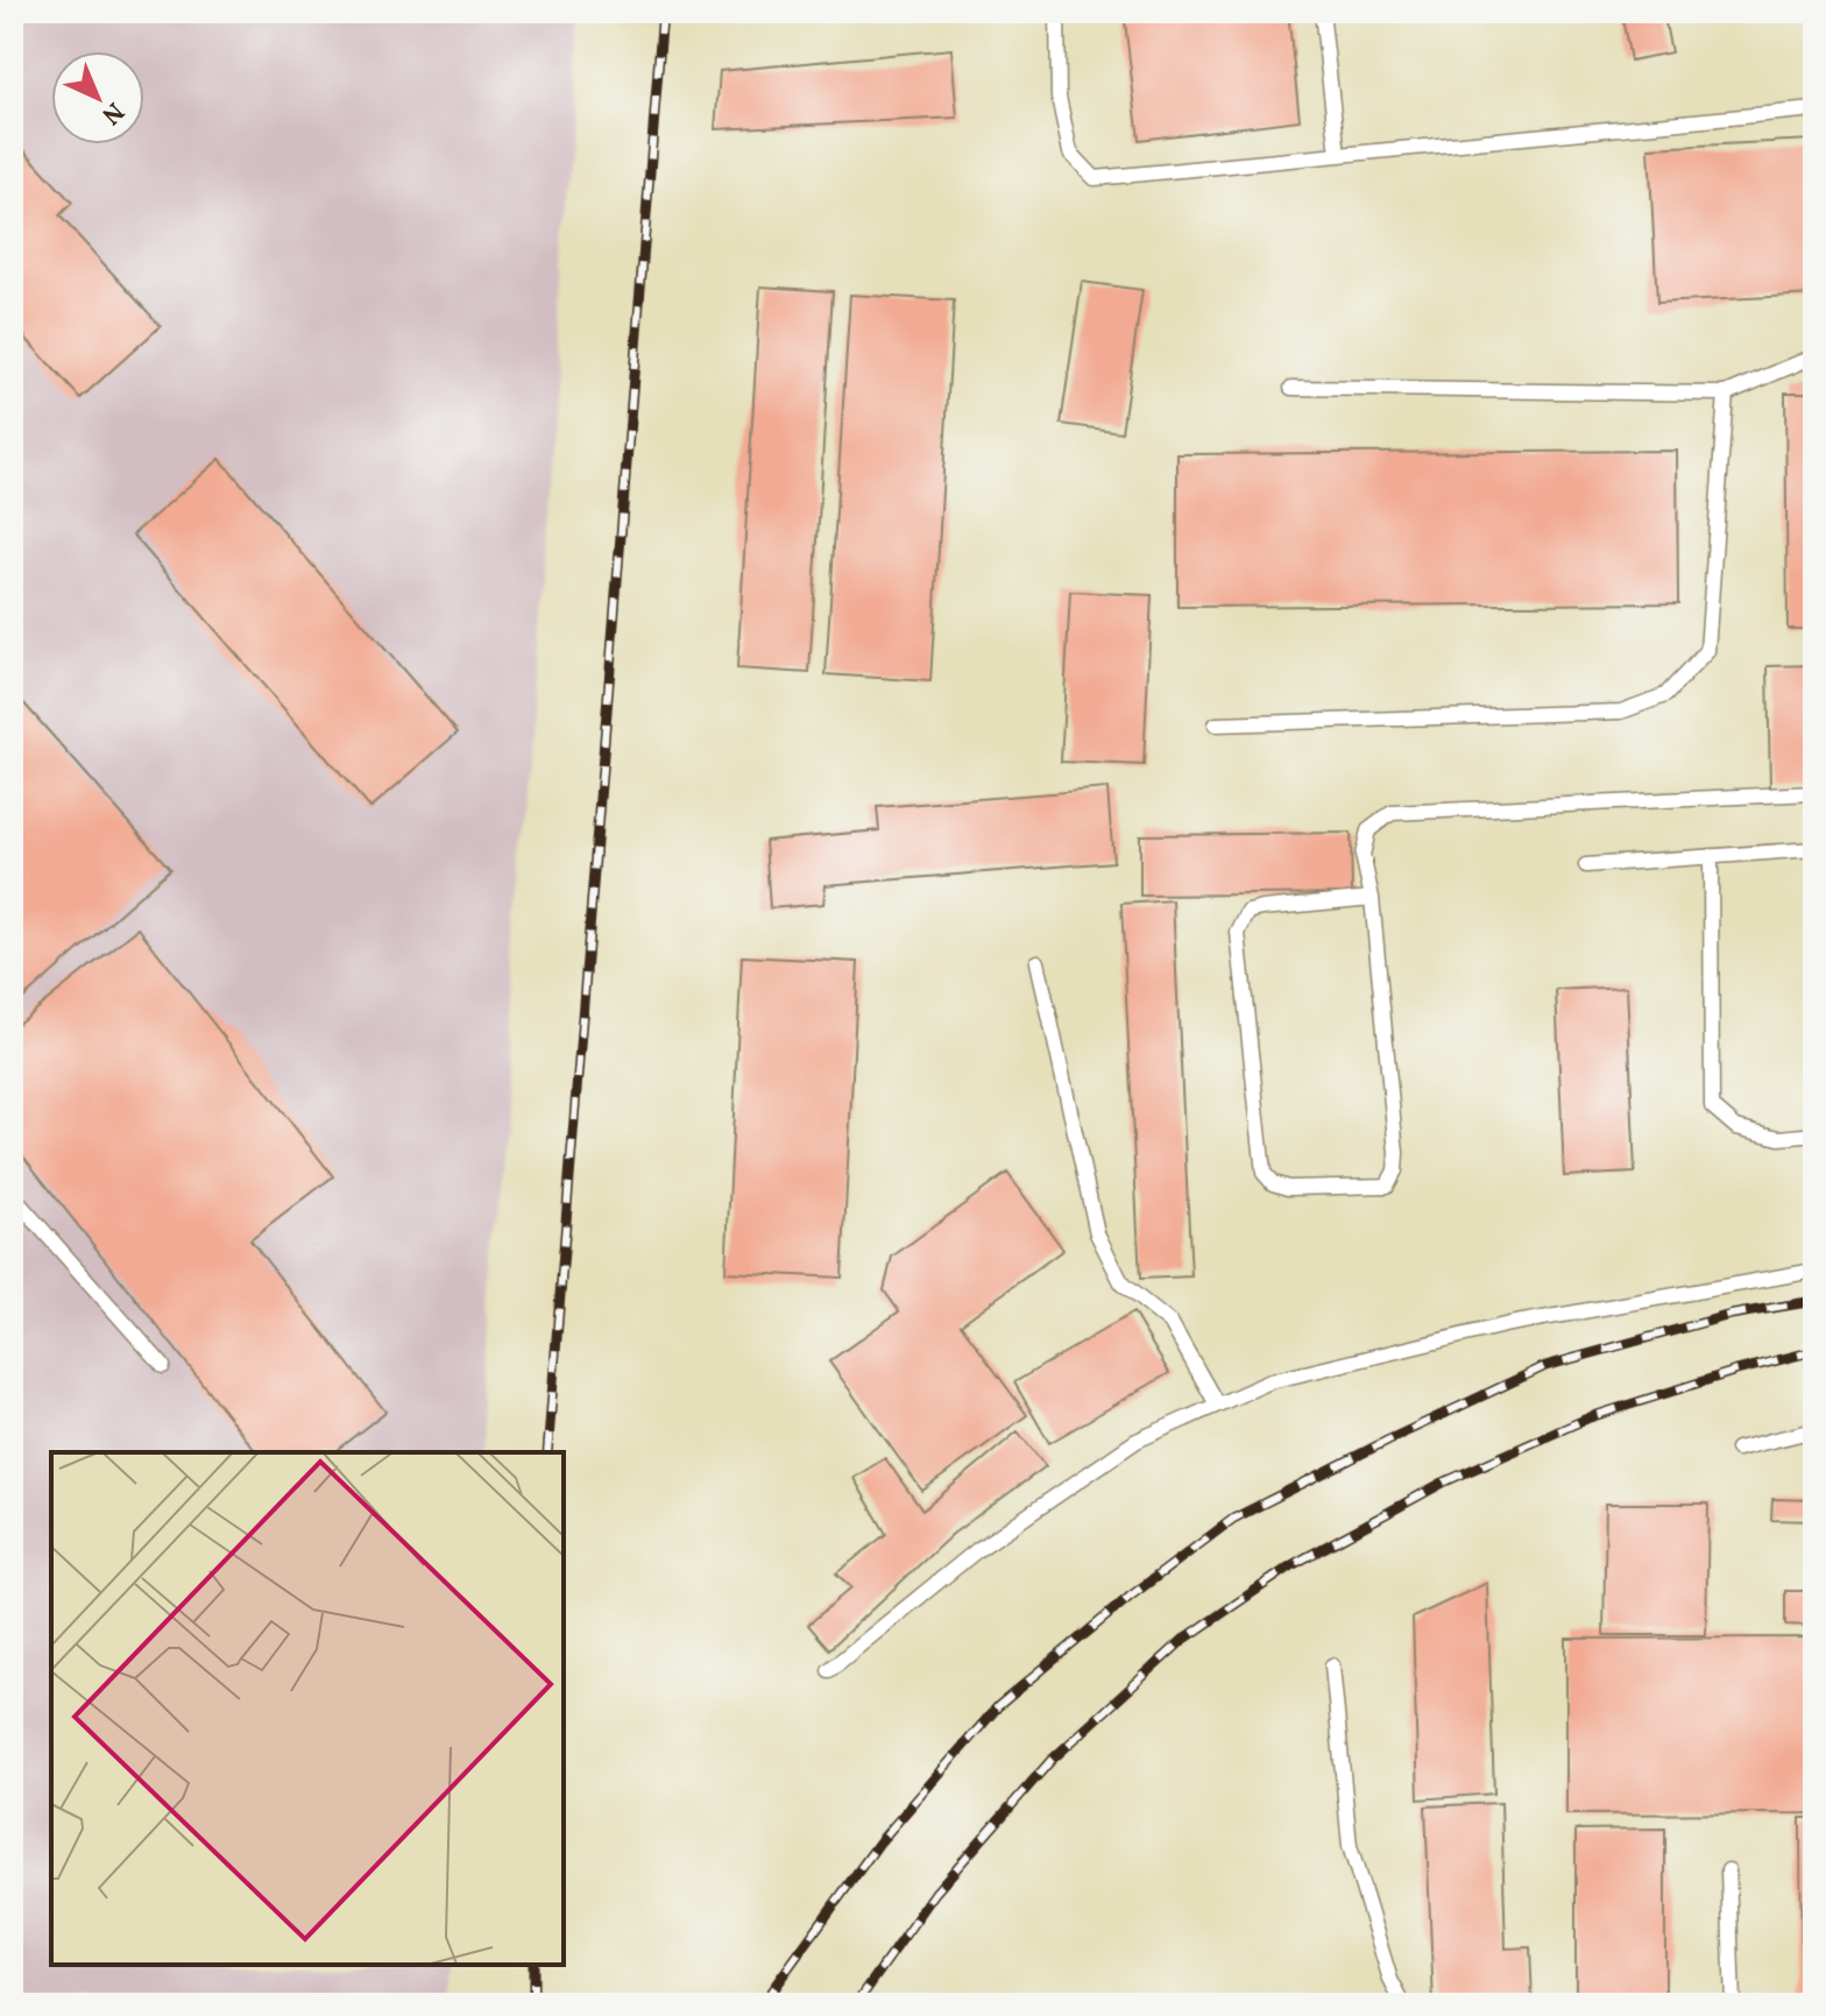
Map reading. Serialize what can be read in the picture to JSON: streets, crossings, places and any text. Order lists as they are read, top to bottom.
{
  "north": "bottom right"
}
